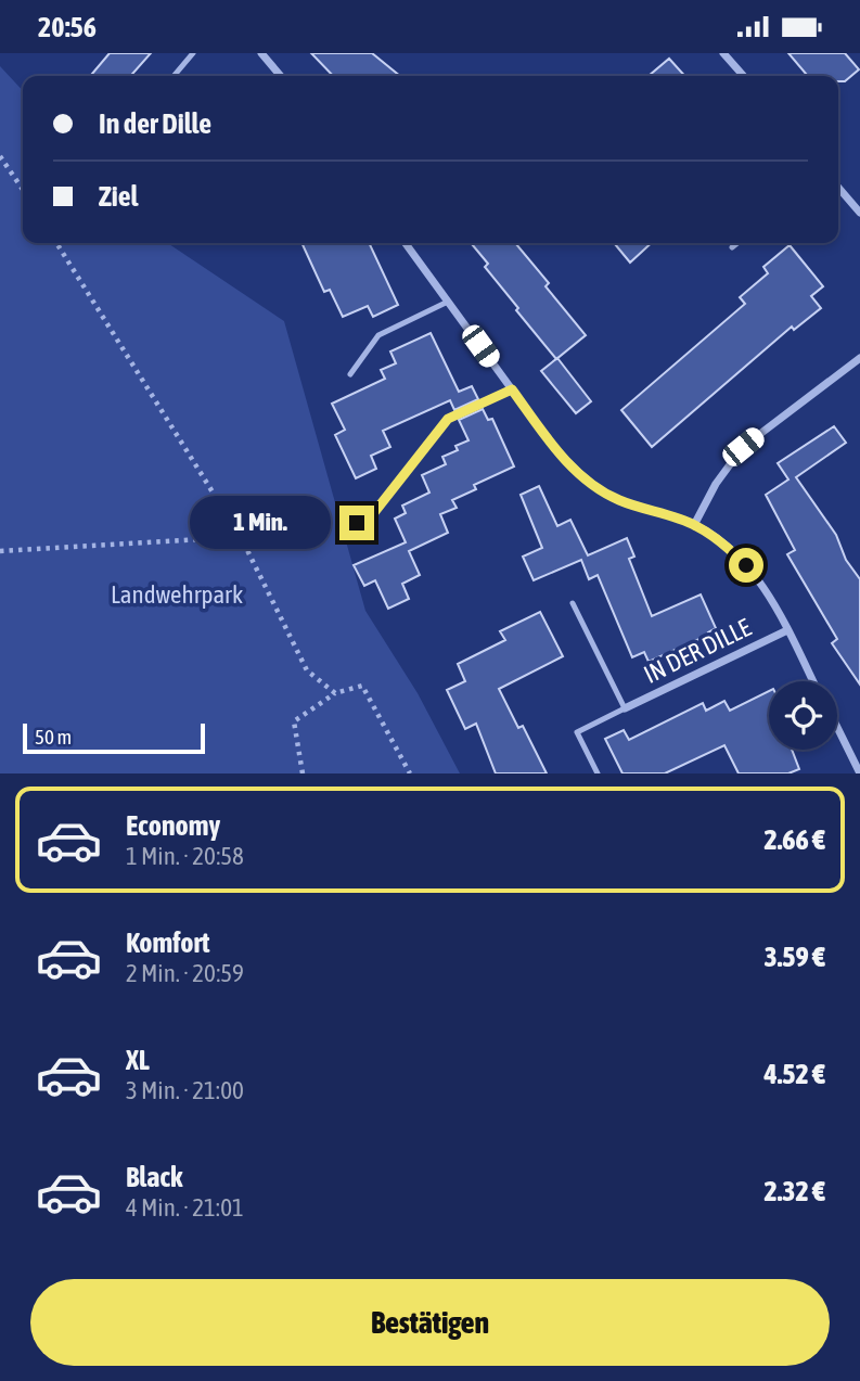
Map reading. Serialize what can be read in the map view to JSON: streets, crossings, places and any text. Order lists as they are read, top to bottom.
{
  "streets": {
    "street": ["IN DER DILLE"]
  },
  "parks": ["Landwehrpark"],
  "scale_bar": "50 m",
  "page": {
    "status": "20:56",
    "banner": ["In der Dille", "Ziel"],
    "bubble": "1 Min.",
    "scale": "50 m",
    "list": [
      {
        "name": "Economy",
        "note": "1 Min. · 20:58",
        "value": "2.66 €"
      },
      {
        "name": "Komfort",
        "note": "2 Min. · 20:59",
        "value": "3.59 €"
      },
      {
        "name": "XL",
        "note": "3 Min. · 21:00",
        "value": "4.52 €"
      },
      {
        "name": "Black",
        "note": "4 Min. · 21:01",
        "value": "2.32 €"
      }
    ],
    "buttons": "Bestätigen"
  }
}
